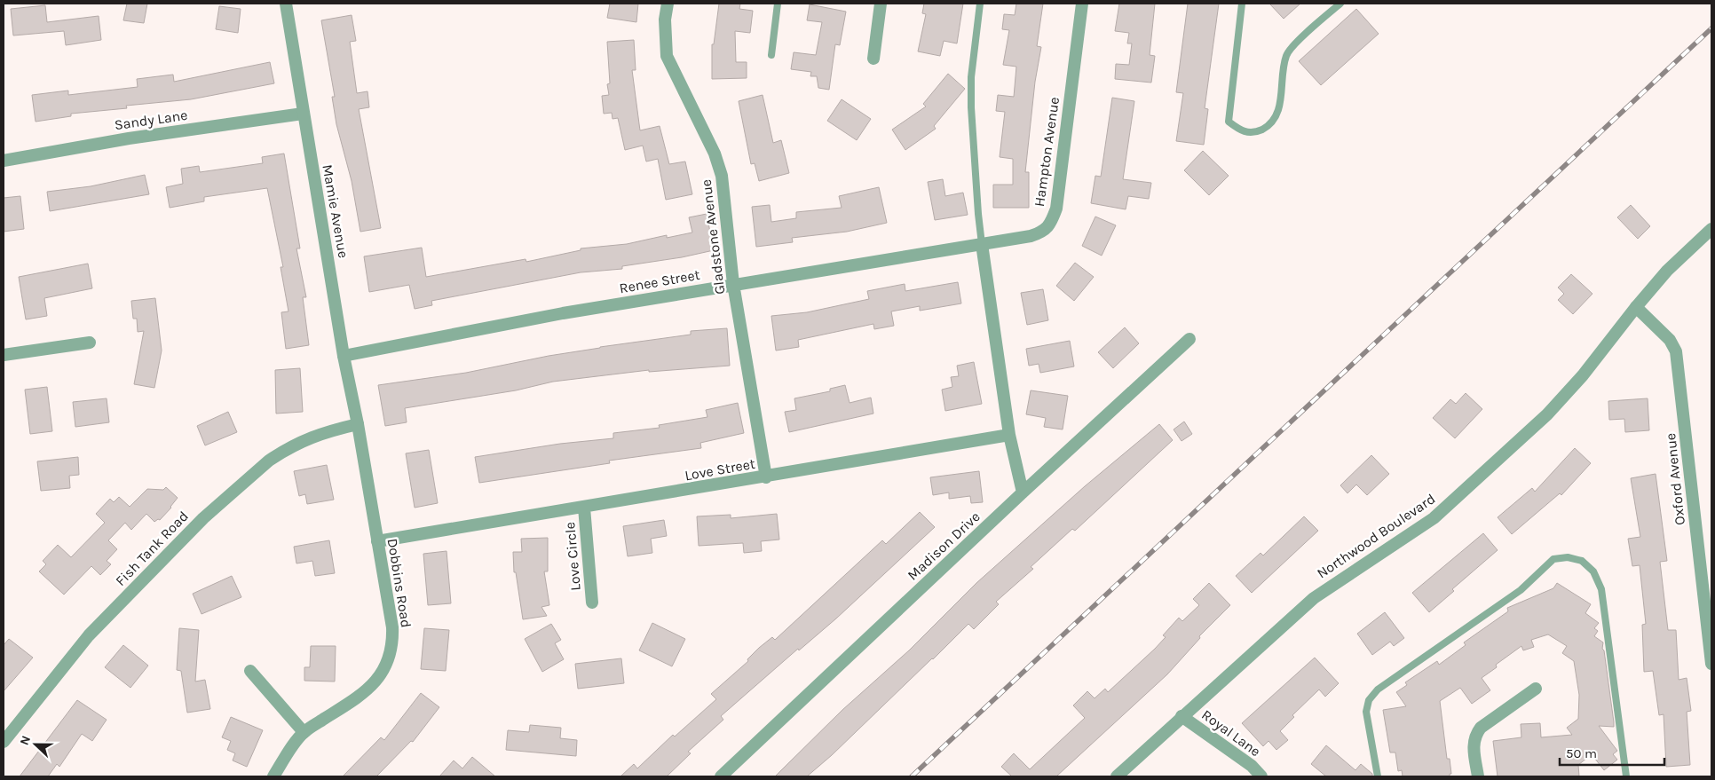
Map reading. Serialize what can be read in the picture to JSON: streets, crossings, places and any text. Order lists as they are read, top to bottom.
{
  "streets": {
    "street": [
      "Sandy Lane",
      "Hampton Avenue",
      "Mamie Avenue",
      "Gladstone Avenue",
      "Renee Street",
      "Love Street",
      "Oxford Avenue",
      "Northwood Boulevard",
      "Madison Drive",
      "Fish Tank Road",
      "Love Circle",
      "Dobbins Road",
      "Royal Lane"
    ]
  },
  "crossings": [
    ["Sandy Lane", "Mamie Avenue"],
    ["Hampton Avenue", "Renee Street"],
    ["Mamie Avenue", "Renee Street"],
    ["Mamie Avenue", "Fish Tank Road"],
    ["Mamie Avenue", "Dobbins Road"],
    ["Gladstone Avenue", "Renee Street"],
    ["Gladstone Avenue", "Love Street"],
    ["Love Street", "Love Circle"],
    ["Love Street", "Dobbins Road"],
    ["Oxford Avenue", "Northwood Boulevard"],
    ["Northwood Boulevard", "Royal Lane"],
    ["Fish Tank Road", "Dobbins Road"]
  ],
  "scale_bar": "50 m",
  "north": "left"
}
